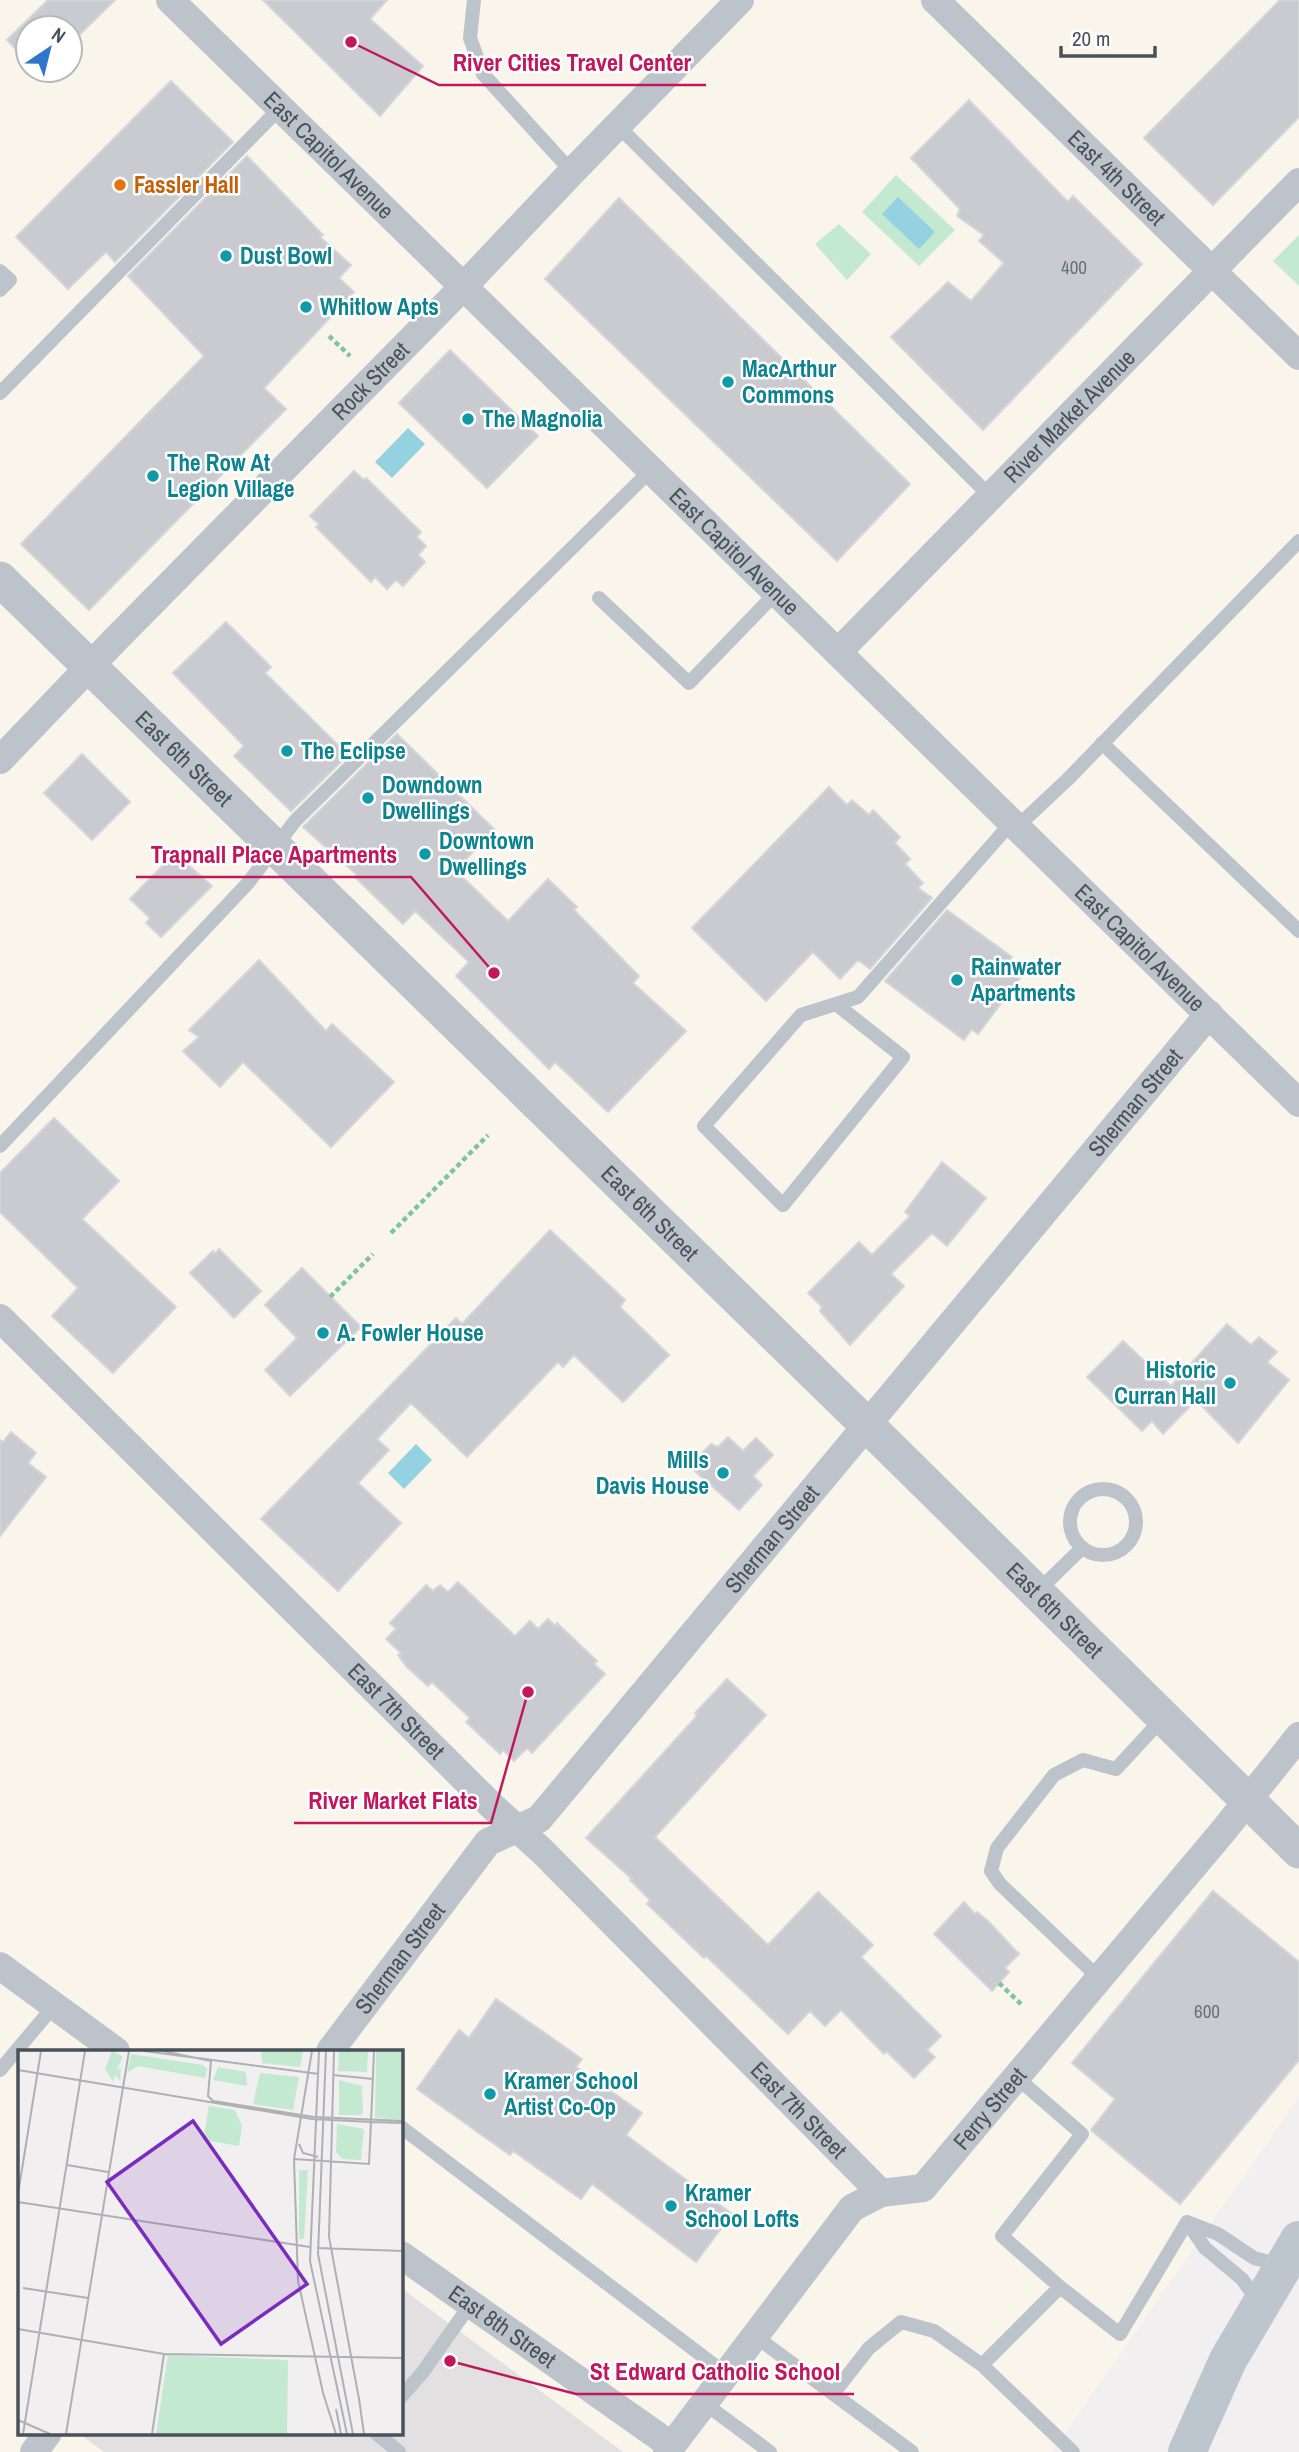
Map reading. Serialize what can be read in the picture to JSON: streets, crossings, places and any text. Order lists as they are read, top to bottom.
{
  "streets": {
    "street": [
      "East Capitol Avenue",
      "East 4th Street",
      "Rock Street",
      "River Market Avenue",
      "East 6th Street",
      "Sherman Street",
      "East 7th Street",
      "Ferry Street",
      "East 8th Street"
    ]
  },
  "crossings": [
    ["East Capitol Avenue", "Rock Street"],
    ["East Capitol Avenue", "River Market Avenue"],
    ["East Capitol Avenue", "Sherman Street"],
    ["East 4th Street", "River Market Avenue"],
    ["Rock Street", "East 6th Street"],
    ["East 6th Street", "Sherman Street"],
    ["East 6th Street", "Ferry Street"],
    ["Sherman Street", "East 7th Street"],
    ["East 7th Street", "Ferry Street"],
    ["Ferry Street", "East 8th Street"]
  ],
  "places": [
    "River Cities Travel Center",
    "Fassler Hall",
    "Dust Bowl",
    "Whitlow Apts",
    "MacArthur Commons",
    "The Magnolia",
    "The Row At Legion Village",
    "The Eclipse",
    "Downdown Dwellings",
    "Downtown Dwellings",
    "Trapnall Place Apartments",
    "Rainwater Apartments",
    "A. Fowler House",
    "Historic Curran Hall",
    "Mills Davis House",
    "River Market Flats",
    "Kramer School Artist Co-Op",
    "Kramer School Lofts",
    "St Edward Catholic School"
  ],
  "house_numbers": ["400", "600"],
  "scale_bar": "20 m",
  "north": "top right"
}
